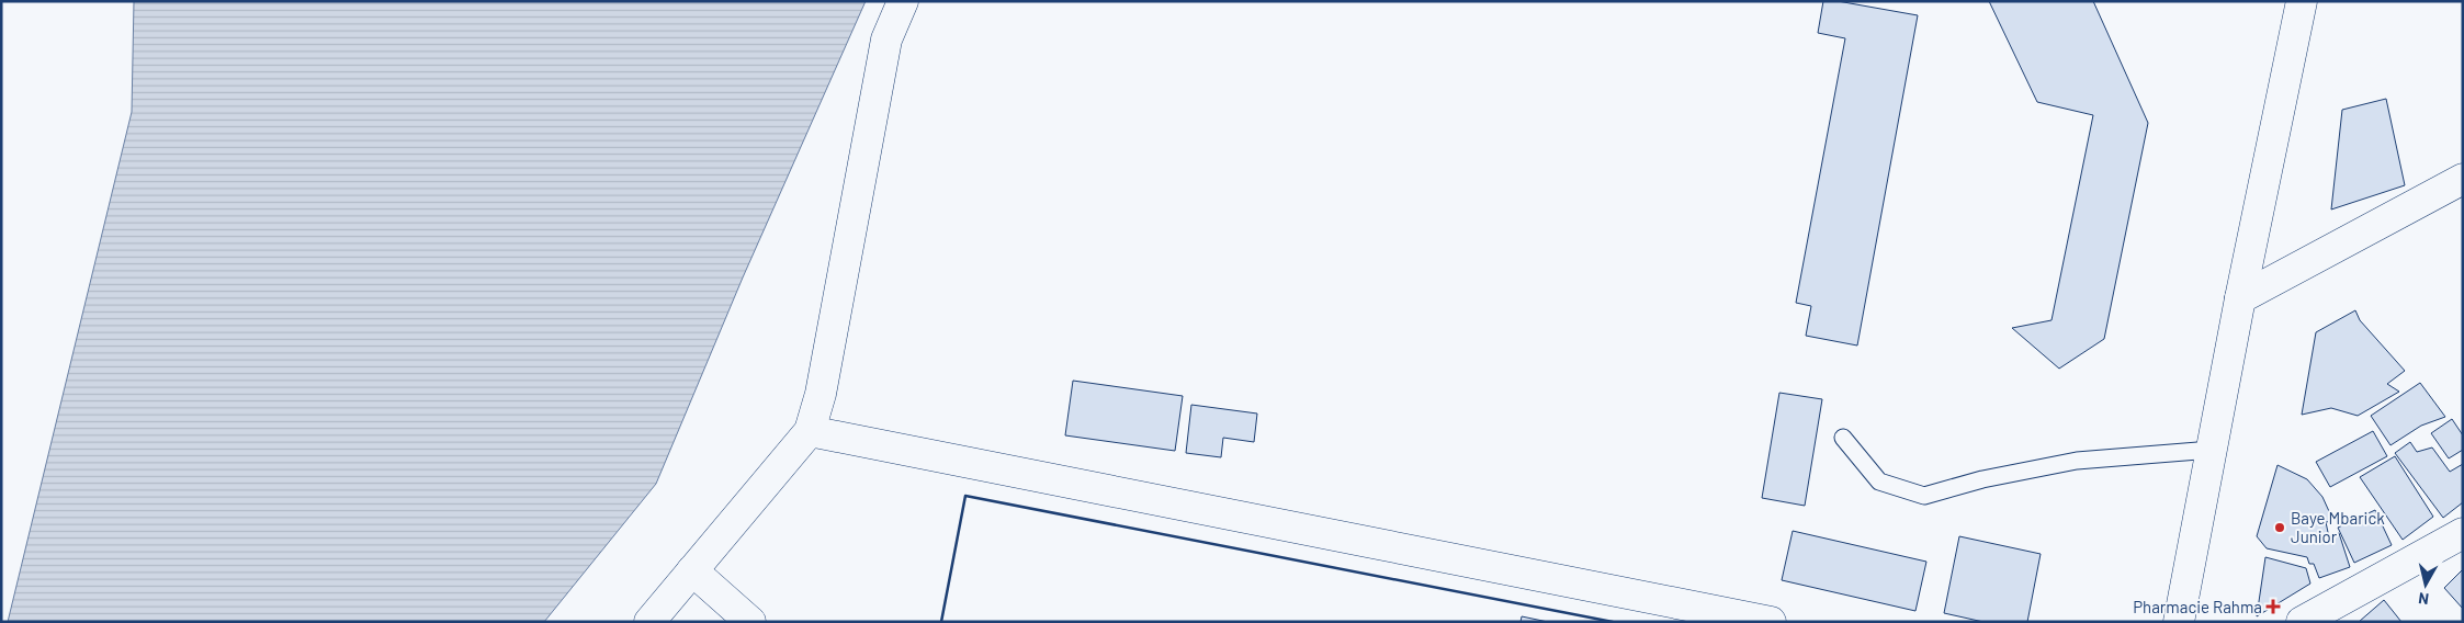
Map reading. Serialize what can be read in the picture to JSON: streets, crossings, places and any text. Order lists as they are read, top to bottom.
{
  "places": {
    "other": ["Baye Mbarick Junior"],
    "health": ["Pharmacie Rahma"]
  },
  "north": "bottom"
}
